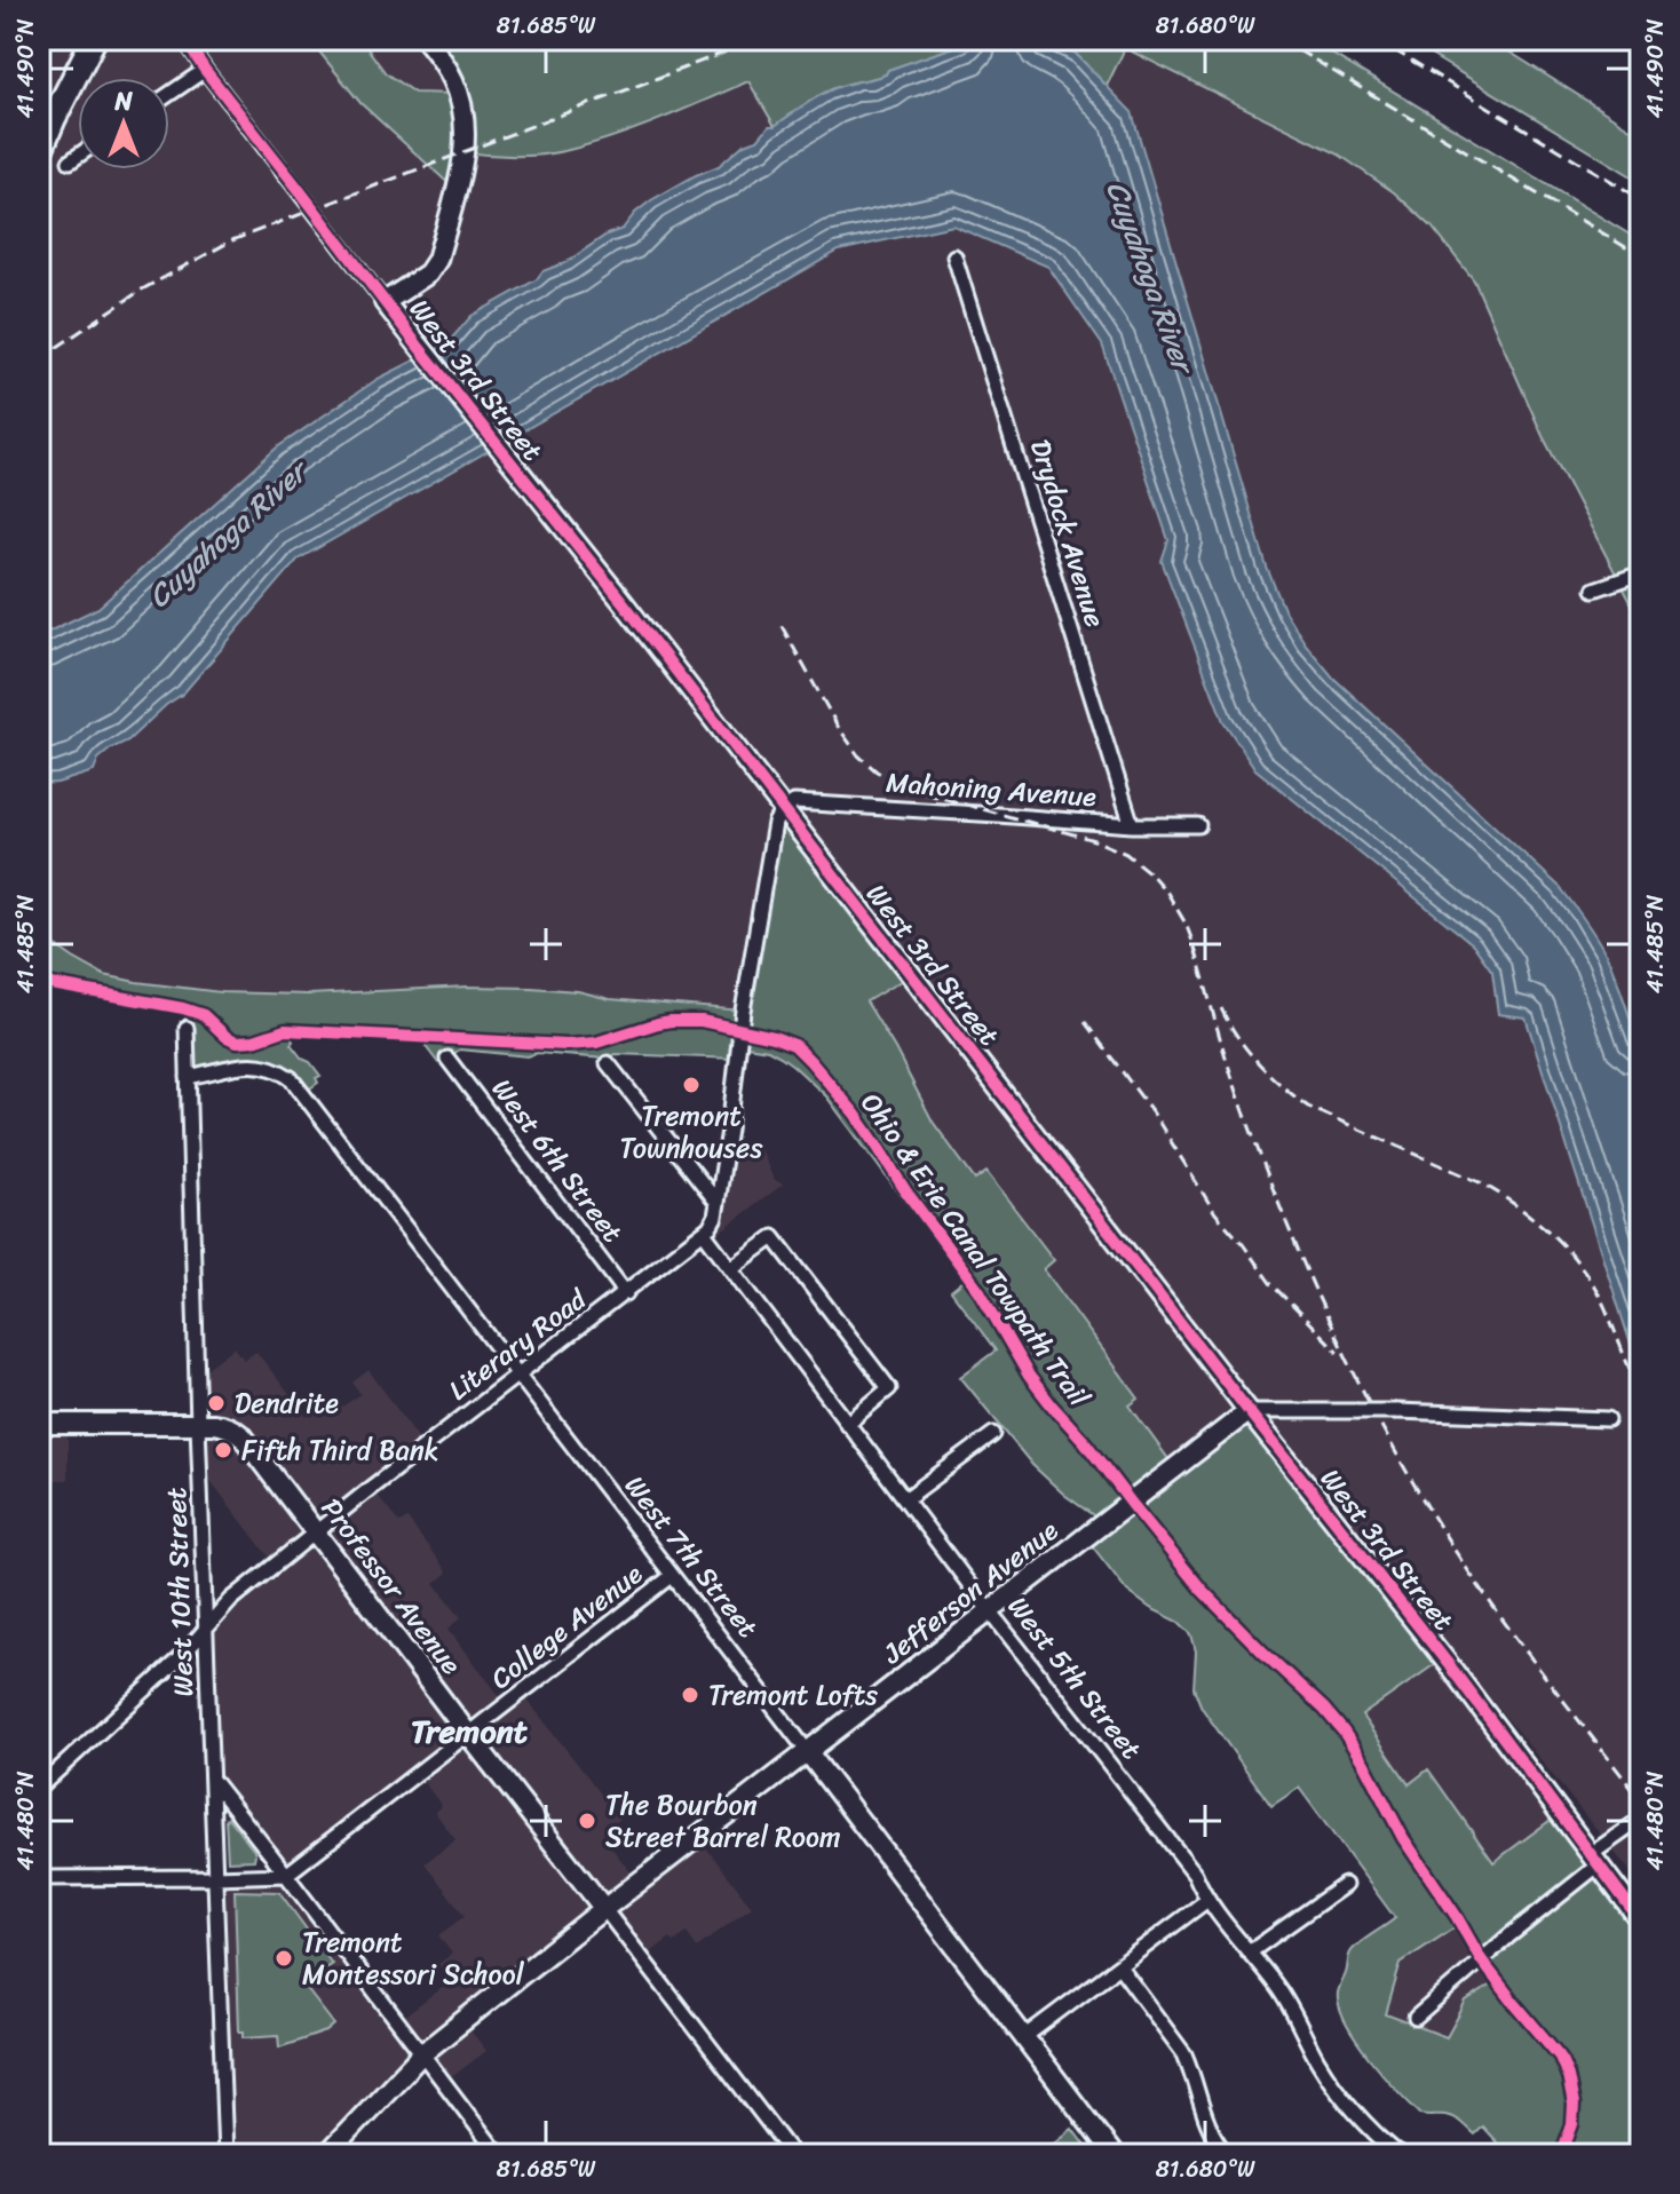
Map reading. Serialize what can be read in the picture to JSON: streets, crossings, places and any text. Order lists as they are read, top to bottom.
{
  "streets": {
    "street": [
      "West 3rd Street",
      "Drydock Avenue",
      "Mahoning Avenue",
      "West 6th Street",
      "Literary Road",
      "West 7th Street",
      "Professor Avenue",
      "West 10th Street",
      "Jefferson Avenue",
      "College Avenue",
      "West 5th Street"
    ],
    "cycle path": ["Ohio & Erie Canal Towpath Trail"]
  },
  "crossings": [
    ["West 3rd Street", "Mahoning Avenue"],
    ["West 3rd Street", "Literary Road"],
    ["West 3rd Street", "Jefferson Avenue"],
    ["Drydock Avenue", "Mahoning Avenue"],
    ["Mahoning Avenue", "Literary Road"],
    ["West 6th Street", "Literary Road"],
    ["Literary Road", "West 7th Street"],
    ["Literary Road", "Professor Avenue"],
    ["Literary Road", "West 10th Street"],
    ["Literary Road", "West 5th Street"],
    ["West 7th Street", "West 10th Street"],
    ["West 7th Street", "Jefferson Avenue"],
    ["West 7th Street", "College Avenue"],
    ["Professor Avenue", "West 10th Street"],
    ["Professor Avenue", "Jefferson Avenue"],
    ["Professor Avenue", "College Avenue"],
    ["Jefferson Avenue", "West 5th Street"]
  ],
  "districts": ["Tremont"],
  "water": ["Cuyahoga River"],
  "places": [
    "Tremont Townhouses",
    "Dendrite",
    "Fifth Third Bank",
    "Tremont Lofts",
    "The Bourbon Street Barrel Room",
    "Tremont Montessori School"
  ],
  "north": "top",
  "coordinates": [
    "81.685°W",
    "81.680°W",
    "41.490°N",
    "41.485°N",
    "41.480°N"
  ]
}
